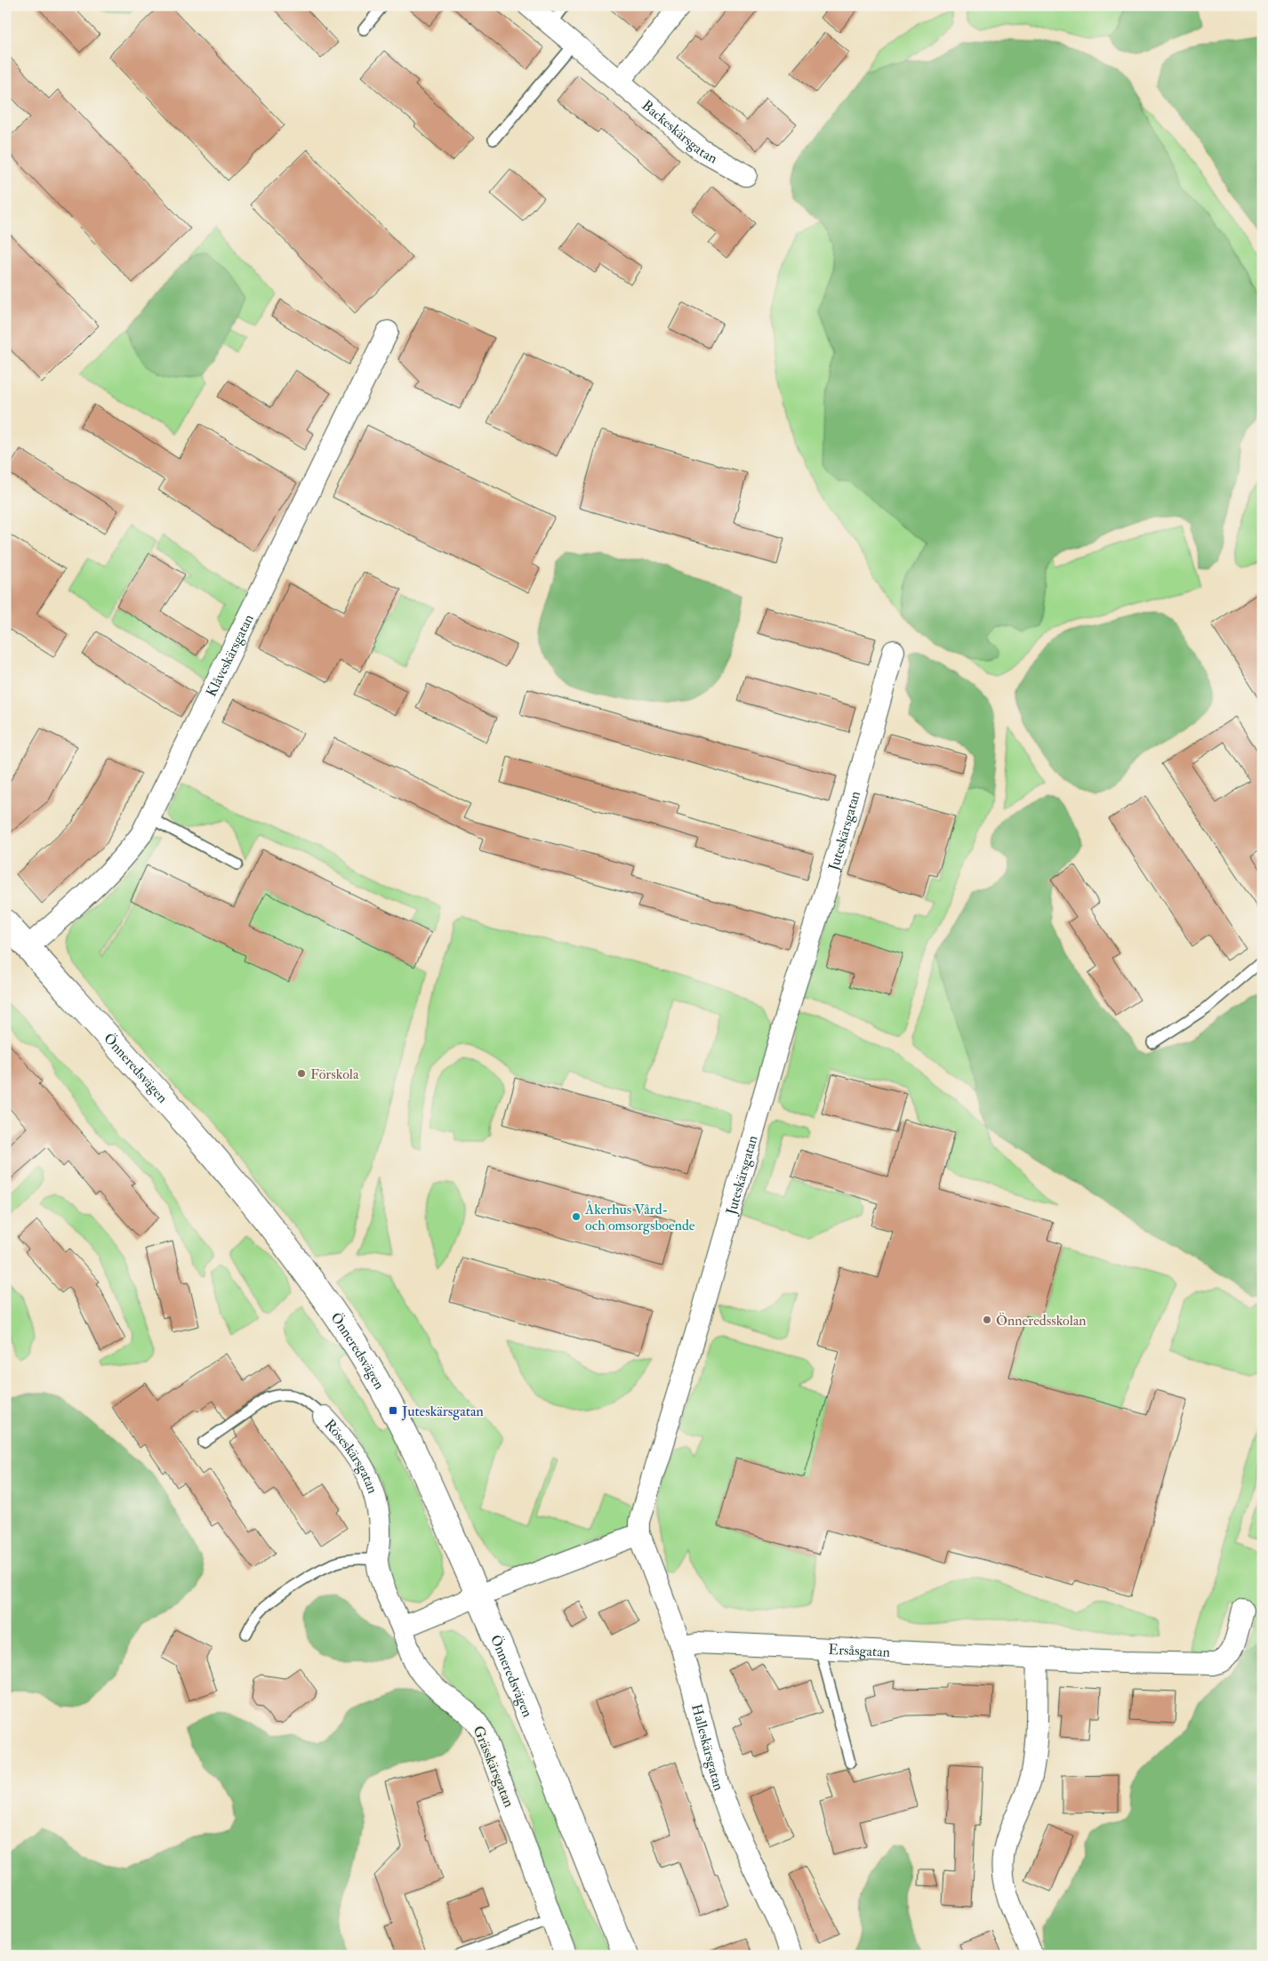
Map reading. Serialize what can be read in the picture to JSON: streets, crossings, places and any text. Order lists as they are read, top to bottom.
{
  "streets": {
    "street": [
      "Backeskärsgatan",
      "Klåveskärsgatan",
      "Juteskärsgatan",
      "Önneredsvägen",
      "Röseskärsgatan",
      "Ersåsgatan",
      "Halleskärsgatan",
      "Grässkärsgatan"
    ]
  },
  "crossings": [
    ["Klåveskärsgatan", "Önneredsvägen"],
    ["Juteskärsgatan", "Halleskärsgatan"],
    ["Röseskärsgatan", "Grässkärsgatan"],
    ["Ersåsgatan", "Halleskärsgatan"]
  ],
  "places": {
    "other": ["Förskola", "Åkerhus Vård- och omsorgsboende", "Önneredsskolan"],
    "transit": ["Juteskärsgatan"]
  }
}
